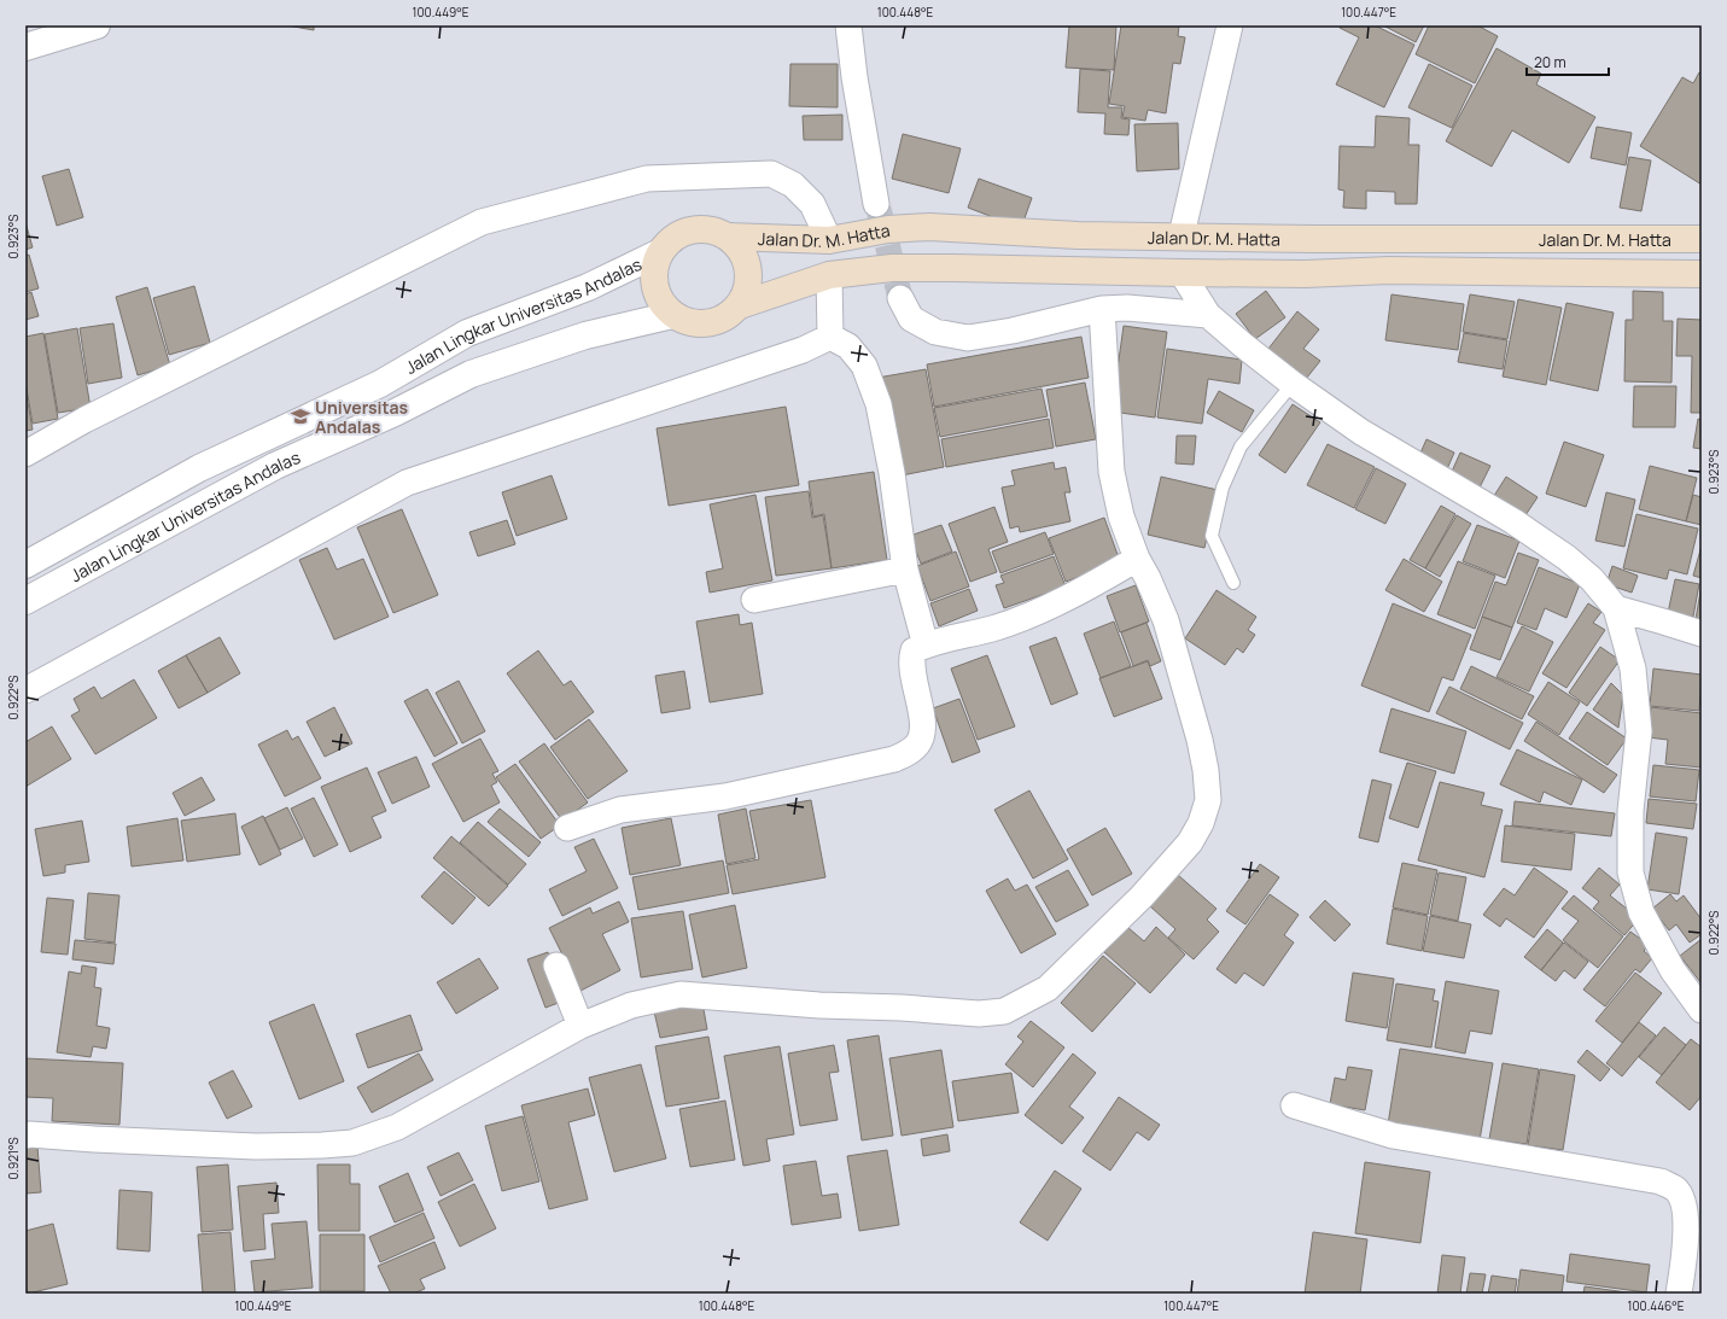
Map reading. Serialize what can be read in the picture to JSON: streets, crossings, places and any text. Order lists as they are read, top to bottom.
{
  "streets": {
    "main road": ["Jalan Dr. M. Hatta"],
    "street": ["Jalan Lingkar Universitas Andalas"]
  },
  "crossings": [
    ["Jalan Dr. M. Hatta", "Jalan Lingkar Universitas Andalas"]
  ],
  "places": {
    "school or university": ["Universitas Andalas"]
  },
  "scale_bar": "20 m",
  "coordinates": [
    "100.449°E",
    "100.448°E",
    "100.447°E",
    "0.923°S",
    "0.922°S",
    "0.921°S",
    "100.446°E"
  ]
}
